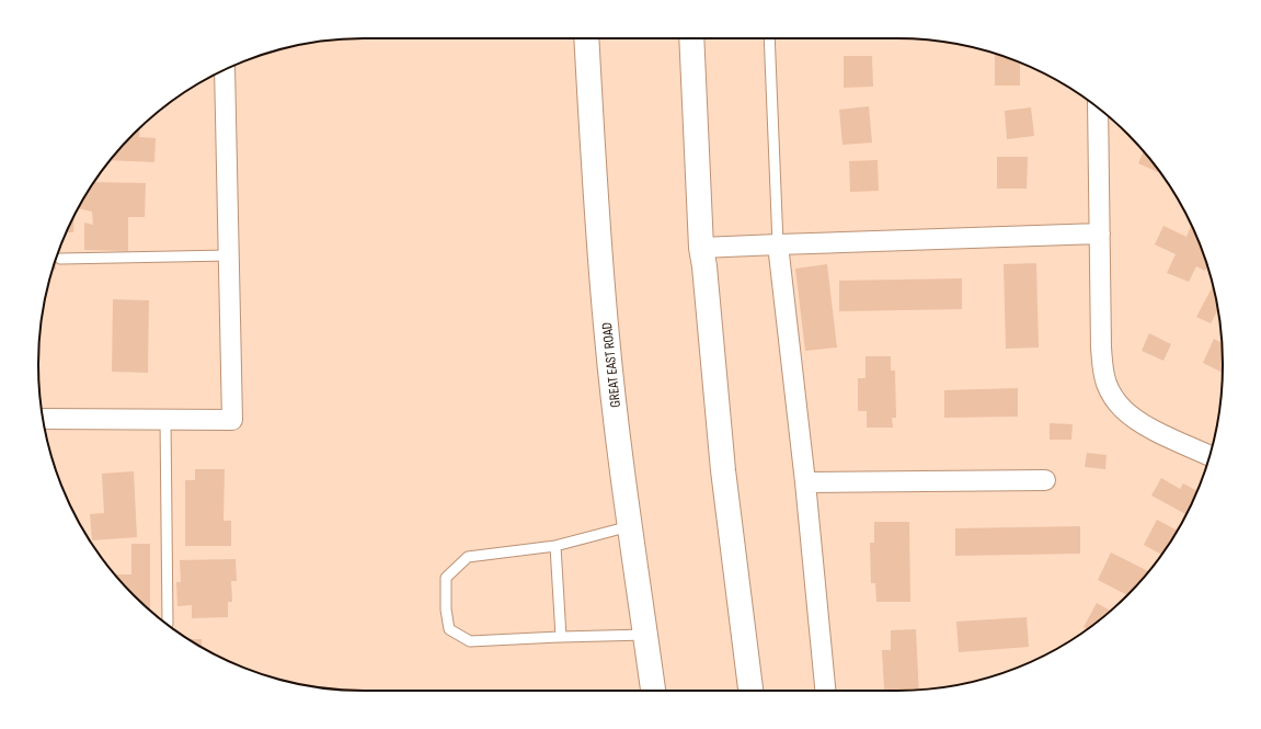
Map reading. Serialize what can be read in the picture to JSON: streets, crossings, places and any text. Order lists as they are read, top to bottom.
{
  "streets": {
    "main road": ["GREAT EAST ROAD"]
  }
}
